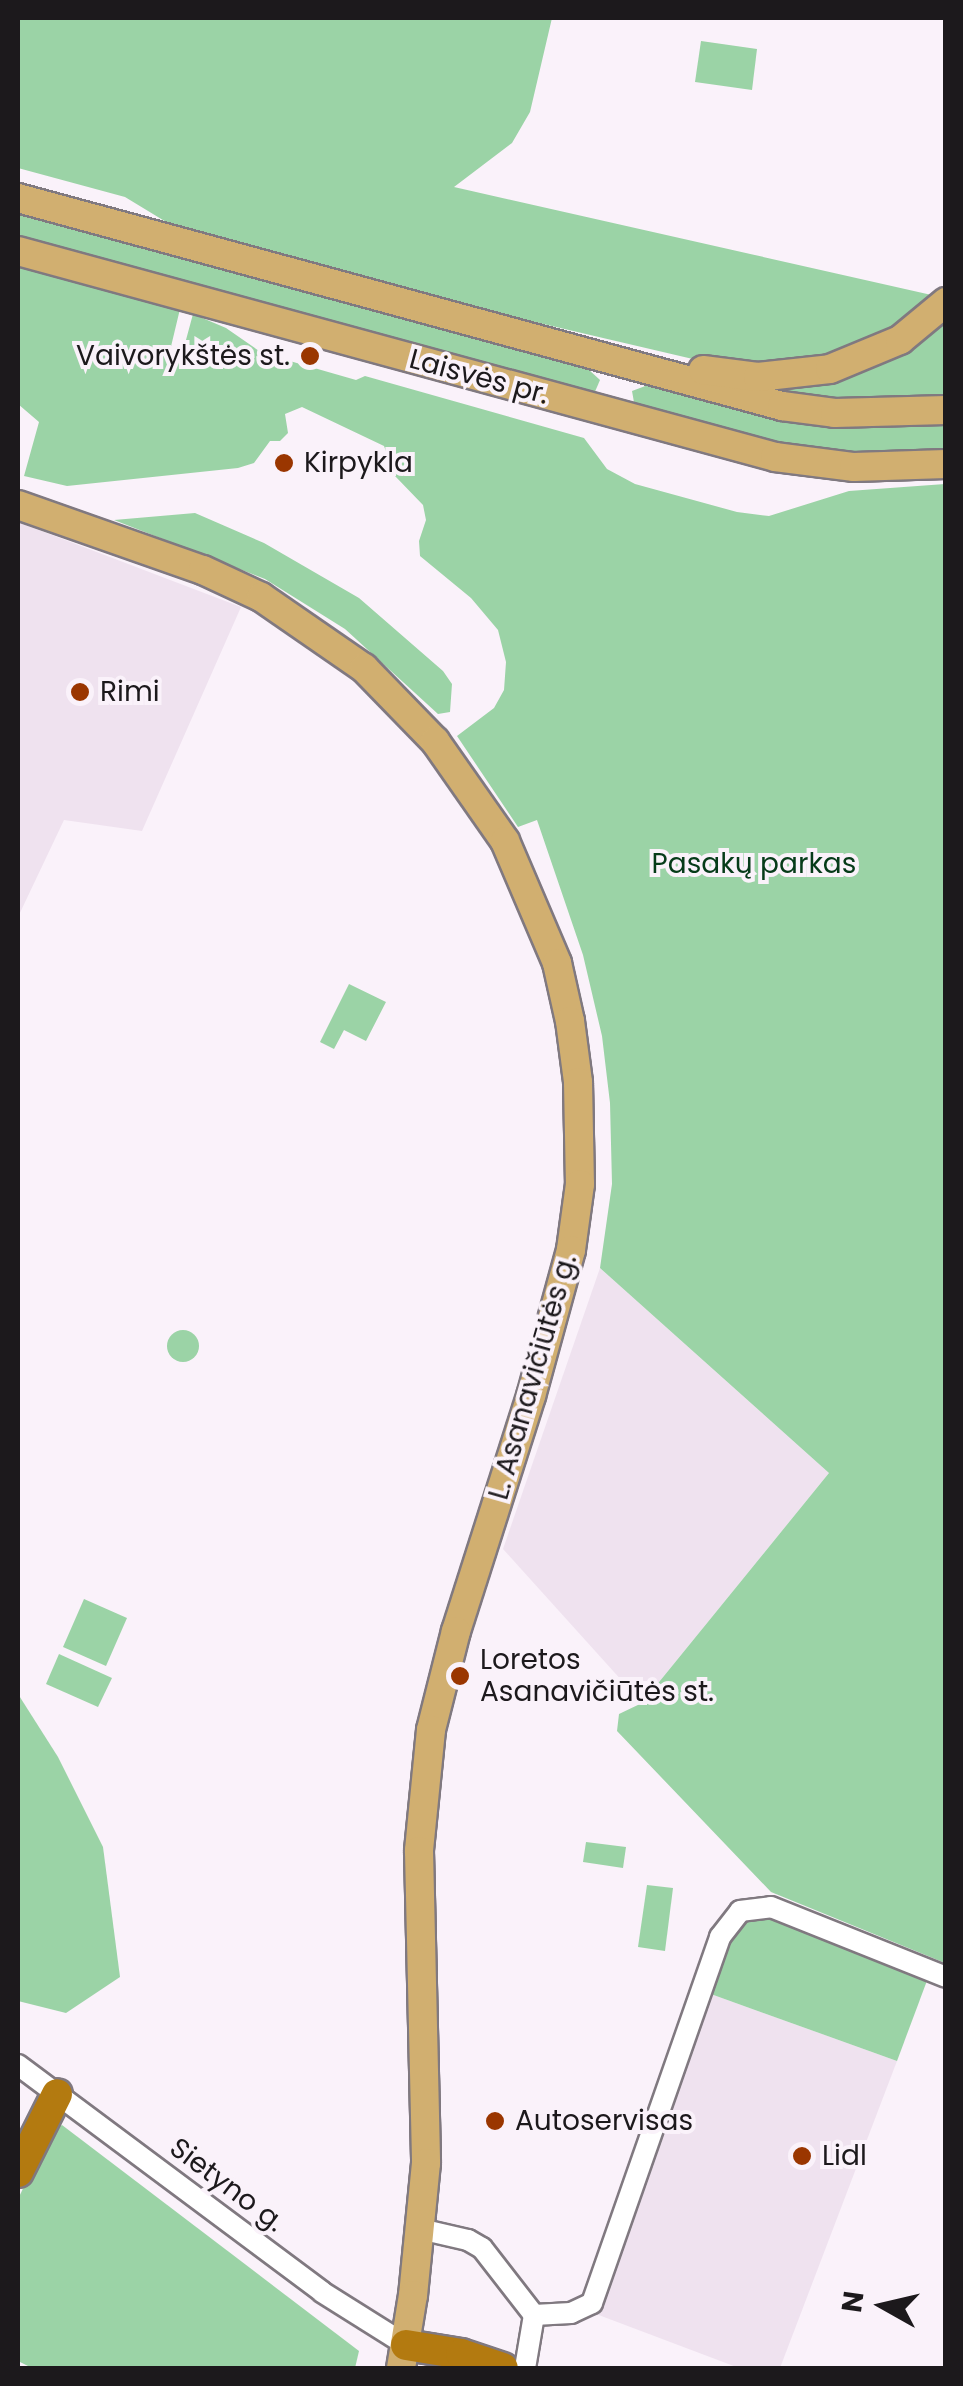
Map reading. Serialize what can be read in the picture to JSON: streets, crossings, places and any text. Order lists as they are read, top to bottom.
{
  "streets": {
    "main road": ["Laisvės pr.", "L. Asanavičiūtės g."],
    "street": ["Sietyno g."]
  },
  "crossings": [
    ["L. Asanavičiūtės g.", "Sietyno g."]
  ],
  "parks": ["Pasakų parkas"],
  "places": [
    "Vaivorykštės st.",
    "Kirpykla",
    "Rimi",
    "Loretos Asanavičiūtės st.",
    "Autoservisas",
    "Lidl"
  ],
  "north": "left"
}
